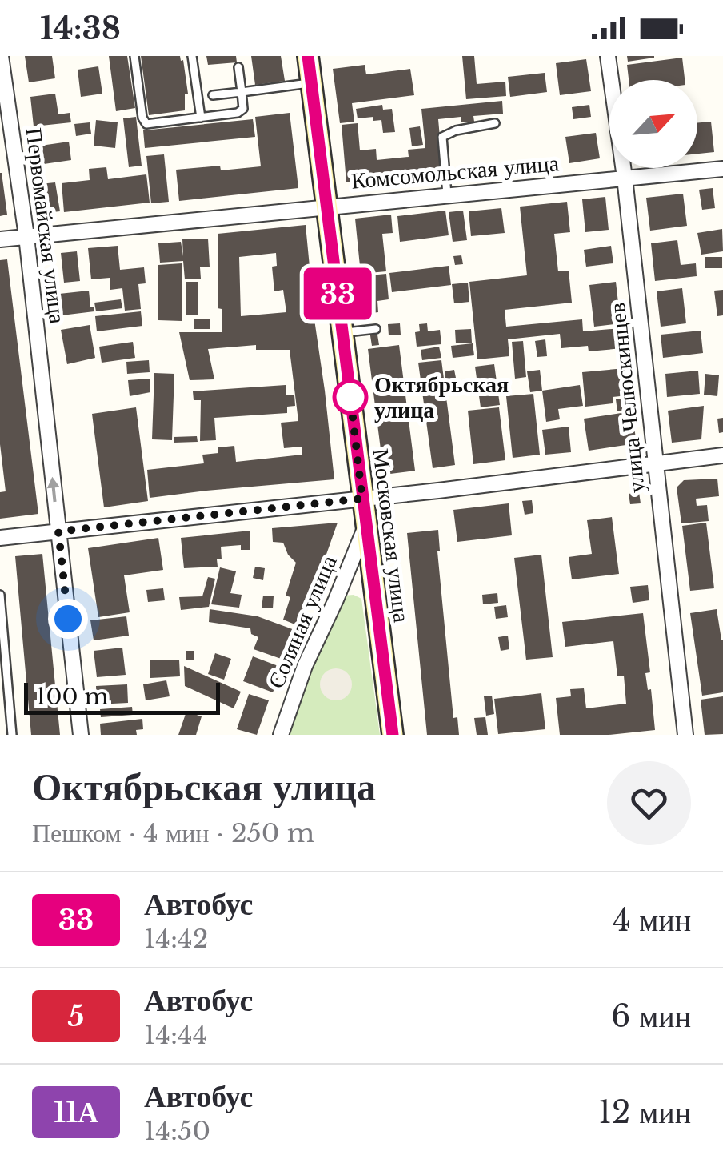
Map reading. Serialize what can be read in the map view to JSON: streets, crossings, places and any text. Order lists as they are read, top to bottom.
{
  "streets": {
    "main road": ["Московская улица"],
    "street": [
      "Комсомольская улица",
      "Первомайская улица",
      "улица Челюскинцев",
      "Соляная улица"
    ]
  },
  "crossings": [
    ["Комсомольская улица", "Первомайская улица"],
    ["Комсомольская улица", "улица Челюскинцев"],
    ["Комсомольская улица", "Московская улица"],
    ["Московская улица", "Соляная улица"]
  ],
  "one_way": ["Первомайская улица"],
  "places": ["Октябрьская улица"],
  "lines": ["bus line 33"],
  "scale_bar": "100 m",
  "north": "top right",
  "page": {
    "status": "14:38",
    "on_map": "33",
    "scale": "100 m",
    "heading": ["Октябрьская улица", "Пешком · 4 мин · 250 m"],
    "list": [
      {
        "mark": "33",
        "name": "Автобус",
        "note": "14:42",
        "value": "4 мин"
      },
      {
        "mark": "5",
        "name": "Автобус",
        "note": "14:44",
        "value": "6 мин"
      },
      {
        "mark": "11А",
        "name": "Автобус",
        "note": "14:50",
        "value": "12 мин"
      }
    ]
  }
}
